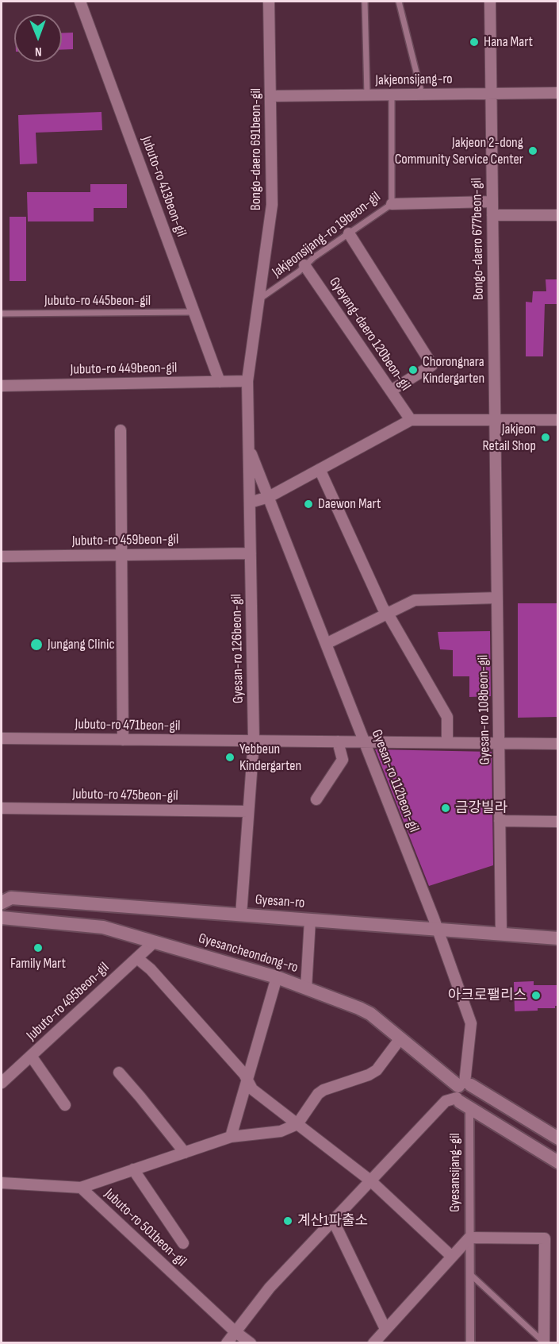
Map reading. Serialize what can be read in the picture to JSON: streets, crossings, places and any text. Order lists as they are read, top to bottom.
{
  "streets": {
    "street": [
      "Jakjeonsijang-ro",
      "Bongo-daero 691beon-gil",
      "Jubuto-ro 413beon-gil",
      "Bongo-daero 677beon-gil",
      "Gyeyang-daero 120beon-gil",
      "Jubuto-ro 449beon-gil",
      "Jubuto-ro 459beon-gil",
      "Gyesan-ro 126beon-gil",
      "Gyesan-ro 108beon-gil",
      "Jubuto-ro 471beon-gil",
      "Gyesan-ro 112beon-gil",
      "Jubuto-ro 475beon-gil",
      "Gyesan-ro",
      "Gyesancheondong-ro",
      "Jubuto-ro 495beon-gil",
      "Gyesansijang-gil",
      "Jubuto-ro 501beon-gil"
    ],
    "lane": ["Jakjeonsijang-ro 19beon-gil", "Jubuto-ro 445beon-gil"]
  },
  "crossings": [
    ["Jakjeonsijang-ro", "Bongo-daero 691beon-gil"],
    ["Jakjeonsijang-ro", "Jakjeonsijang-ro 19beon-gil"],
    ["Jakjeonsijang-ro", "Bongo-daero 677beon-gil"],
    ["Bongo-daero 691beon-gil", "Jakjeonsijang-ro 19beon-gil"],
    ["Bongo-daero 691beon-gil", "Jubuto-ro 449beon-gil"],
    ["Bongo-daero 691beon-gil", "Gyesan-ro 126beon-gil"],
    ["Jubuto-ro 413beon-gil", "Jubuto-ro 445beon-gil"],
    ["Jubuto-ro 413beon-gil", "Jubuto-ro 449beon-gil"],
    ["Jakjeonsijang-ro 19beon-gil", "Gyeyang-daero 120beon-gil"],
    ["Bongo-daero 677beon-gil", "Gyesan-ro 108beon-gil"],
    ["Jubuto-ro 449beon-gil", "Gyesan-ro 126beon-gil"],
    ["Jubuto-ro 459beon-gil", "Gyesan-ro 126beon-gil"],
    ["Gyesan-ro 126beon-gil", "Jubuto-ro 471beon-gil"],
    ["Gyesan-ro 126beon-gil", "Gyesan-ro 112beon-gil"],
    ["Gyesan-ro 126beon-gil", "Jubuto-ro 475beon-gil"],
    ["Gyesan-ro 126beon-gil", "Gyesan-ro"],
    ["Gyesan-ro 108beon-gil", "Jubuto-ro 471beon-gil"],
    ["Gyesan-ro 108beon-gil", "Gyesan-ro"],
    ["Jubuto-ro 471beon-gil", "Gyesan-ro 112beon-gil"],
    ["Gyesan-ro 112beon-gil", "Gyesan-ro"],
    ["Gyesan-ro 112beon-gil", "Gyesancheondong-ro"],
    ["Gyesan-ro 112beon-gil", "Gyesansijang-gil"],
    ["Gyesancheondong-ro", "Jubuto-ro 495beon-gil"],
    ["Gyesancheondong-ro", "Gyesansijang-gil"]
  ],
  "places": [
    "Hana Mart",
    "Jakjeon 2-dong Community Service Center",
    "Chorongnara Kindergarten",
    "Jakjeon Retail Shop",
    "Daewon Mart",
    "Jungang Clinic",
    "Yebbeun Kindergarten",
    "금강빌라",
    "Family Mart",
    "아크로팰리스",
    "계산1파출소"
  ],
  "north": "bottom"
}
